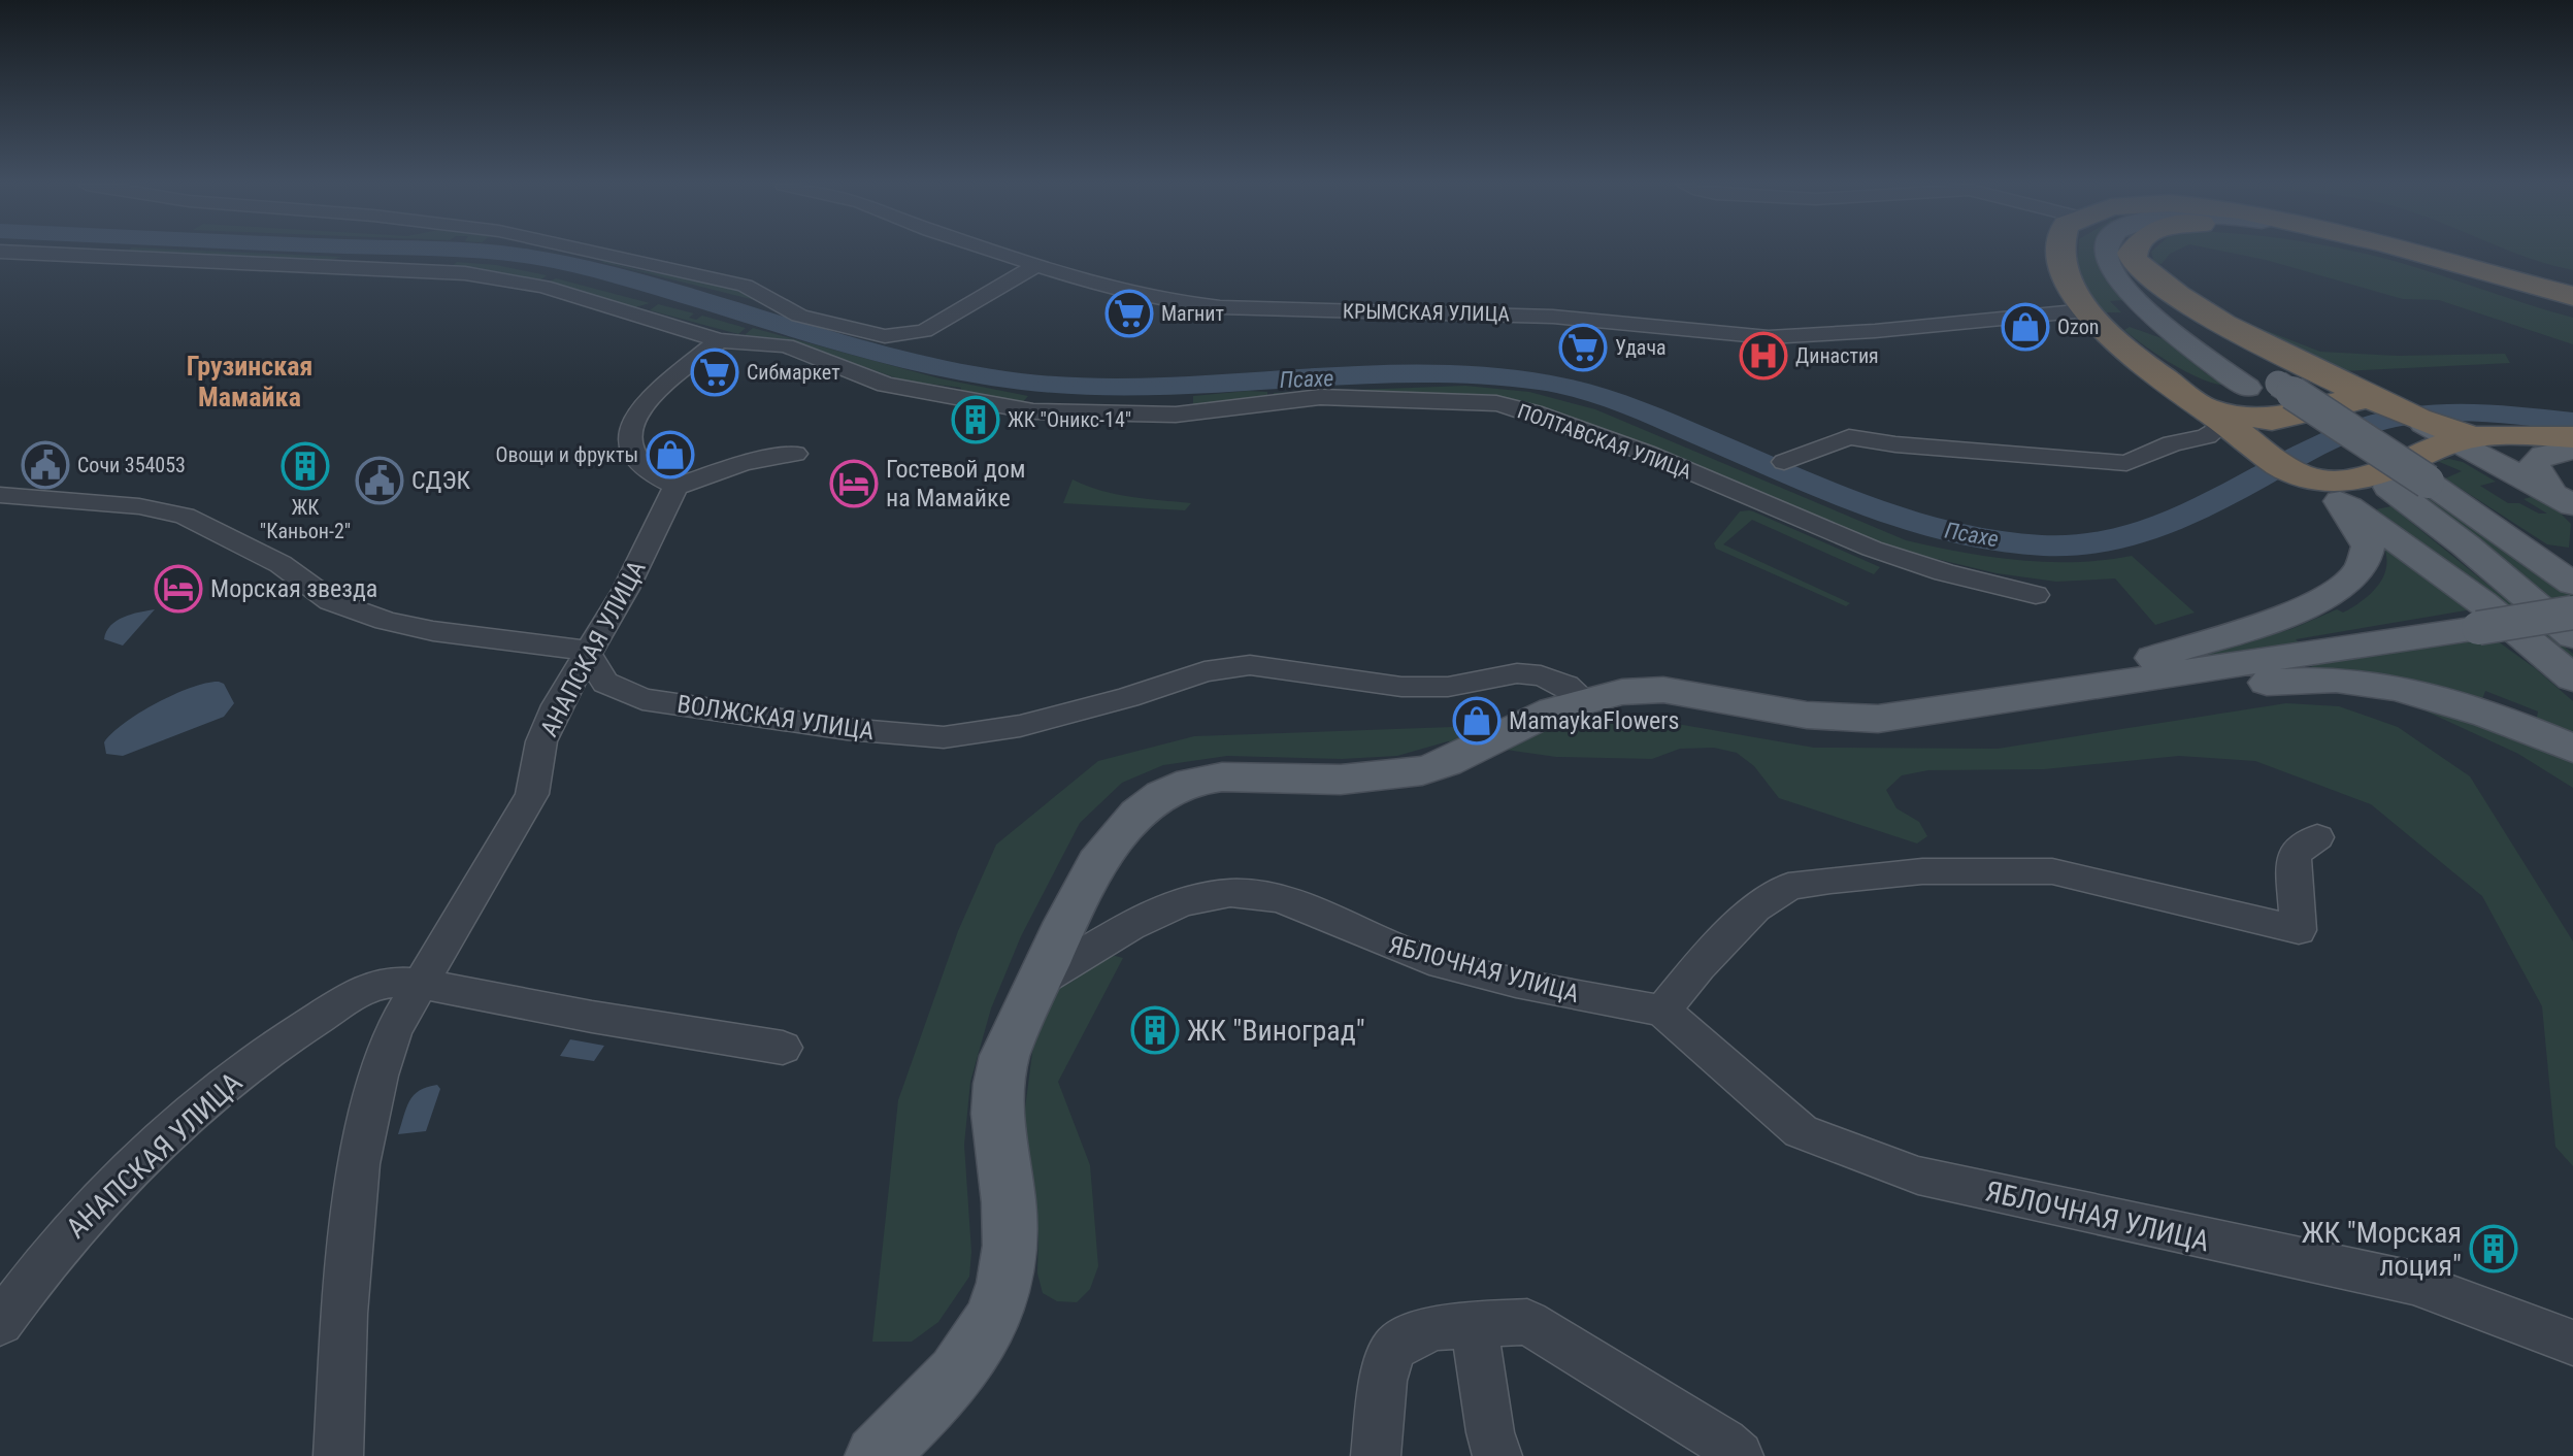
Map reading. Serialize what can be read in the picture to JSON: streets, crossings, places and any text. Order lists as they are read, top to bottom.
{
  "streets": {
    "street": [
      "КРЫМСКАЯ УЛИЦА",
      "ПОЛТАВСКАЯ УЛИЦА",
      "АНАПСКАЯ УЛИЦА",
      "ВОЛЖСКАЯ УЛИЦА",
      "ЯБЛОЧНАЯ УЛИЦА"
    ]
  },
  "crossings": [
    ["АНАПСКАЯ УЛИЦА", "ВОЛЖСКАЯ УЛИЦА"]
  ],
  "districts": ["Грузинская Мамайка"],
  "water": ["Псахе"],
  "places": {
    "supermarket": ["Магнит", "Удача", "Сибмаркет"],
    "shop": ["Ozon", "Овощи и фрукты", "MamaykaFlowers"],
    "hospital": ["Династия"],
    "building": [
      "ЖК \"Оникс-14\"",
      "ЖК \"Каньон-2\"",
      "ЖК \"Виноград\"",
      "ЖК \"Морская лоция\""
    ],
    "public building": ["Сочи 354053", "СДЭК"],
    "hotel": ["Гостевой дом на Мамайке", "Морская звезда"]
  }
}
